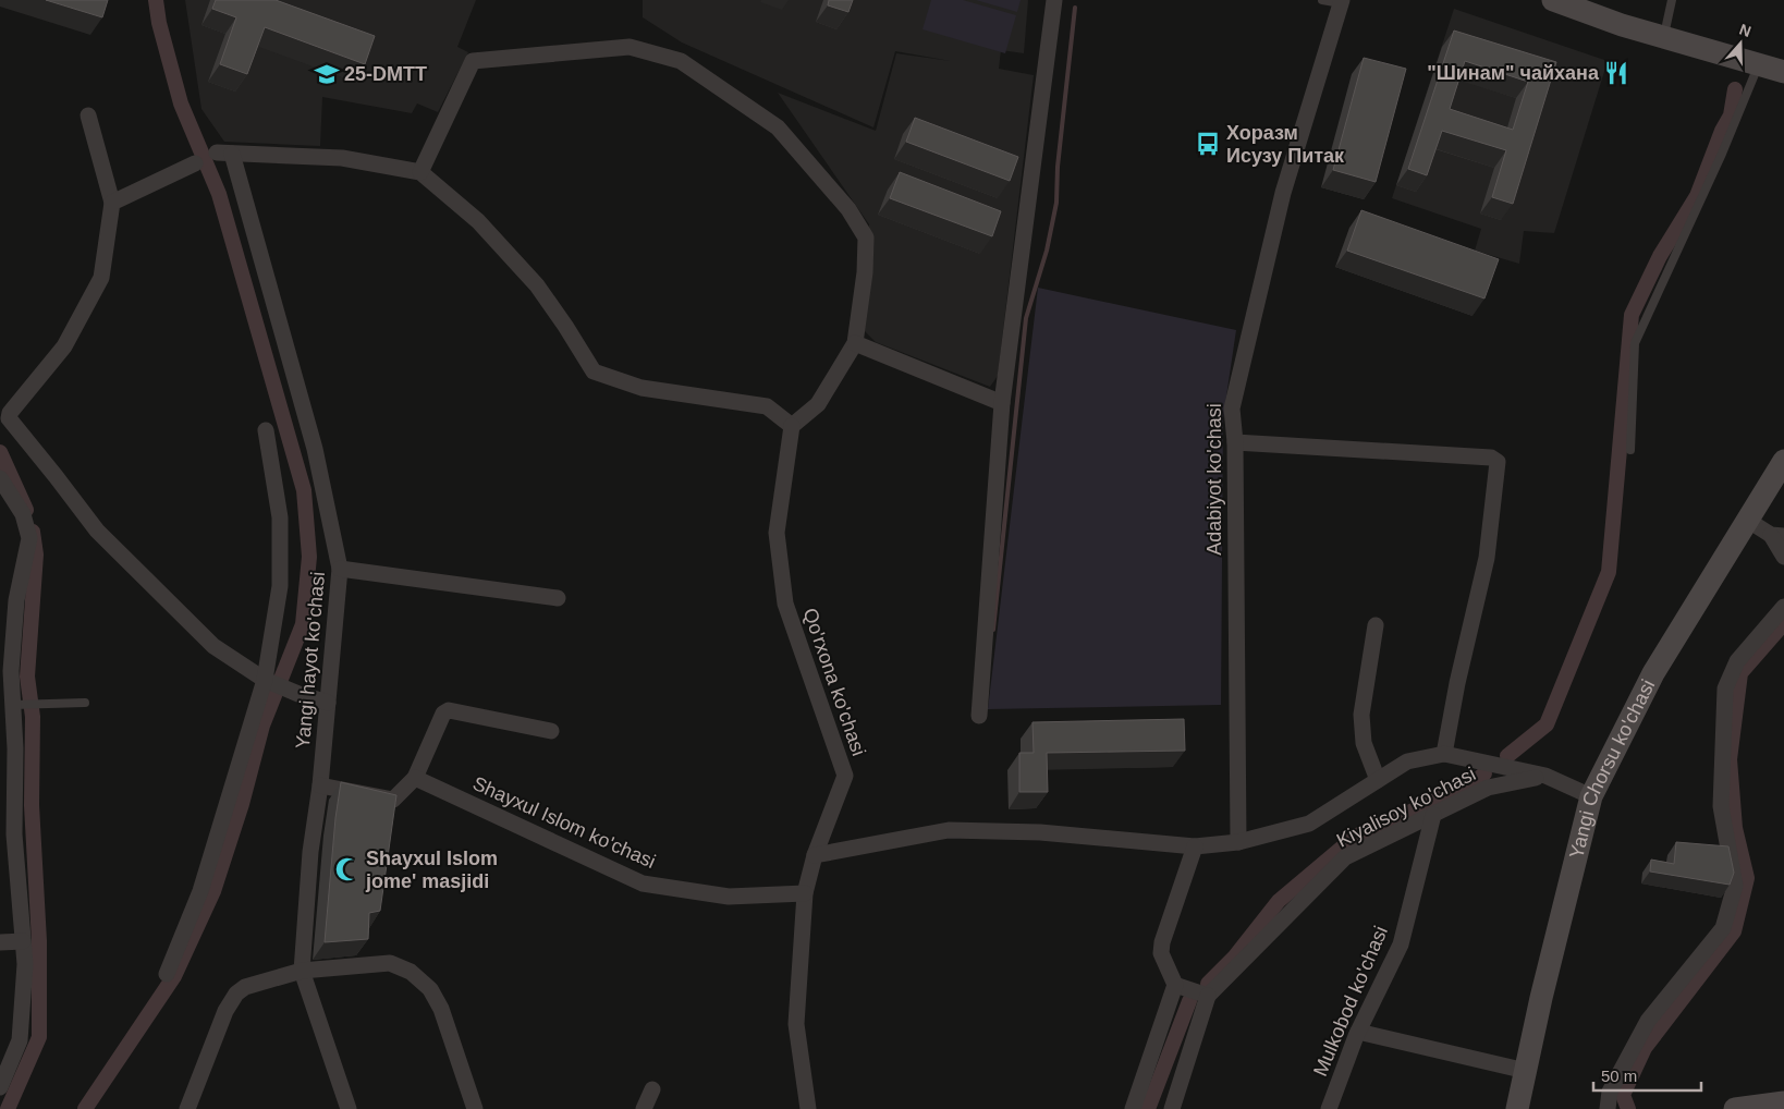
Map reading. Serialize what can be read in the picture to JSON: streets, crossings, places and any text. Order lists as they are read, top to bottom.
{
  "streets": {
    "main road": ["Yangi Chorsu ko'chasi"],
    "street": [
      "Adabiyot ko'chasi",
      "Yangi hayot ko'chasi",
      "Qo'rxona ko'chasi",
      "Kiyalisoy ko'chasi",
      "Shayxul Islom ko'chasi",
      "Mulkobod ko'chasi"
    ]
  },
  "crossings": [
    ["Qo'rxona ko'chasi", "Shayxul Islom ko'chasi"],
    ["Kiyalisoy ko'chasi", "Mulkobod ko'chasi"]
  ],
  "places": {
    "restaurant": ["\"Шинам\" чайхана"],
    "school or university": ["25-DMTT"],
    "bus stop": ["Хоразм Исузу Питак"],
    "mosque": ["Shayxul Islom jome' masjidi"]
  },
  "scale_bar": "50 m",
  "north": "top"
}
